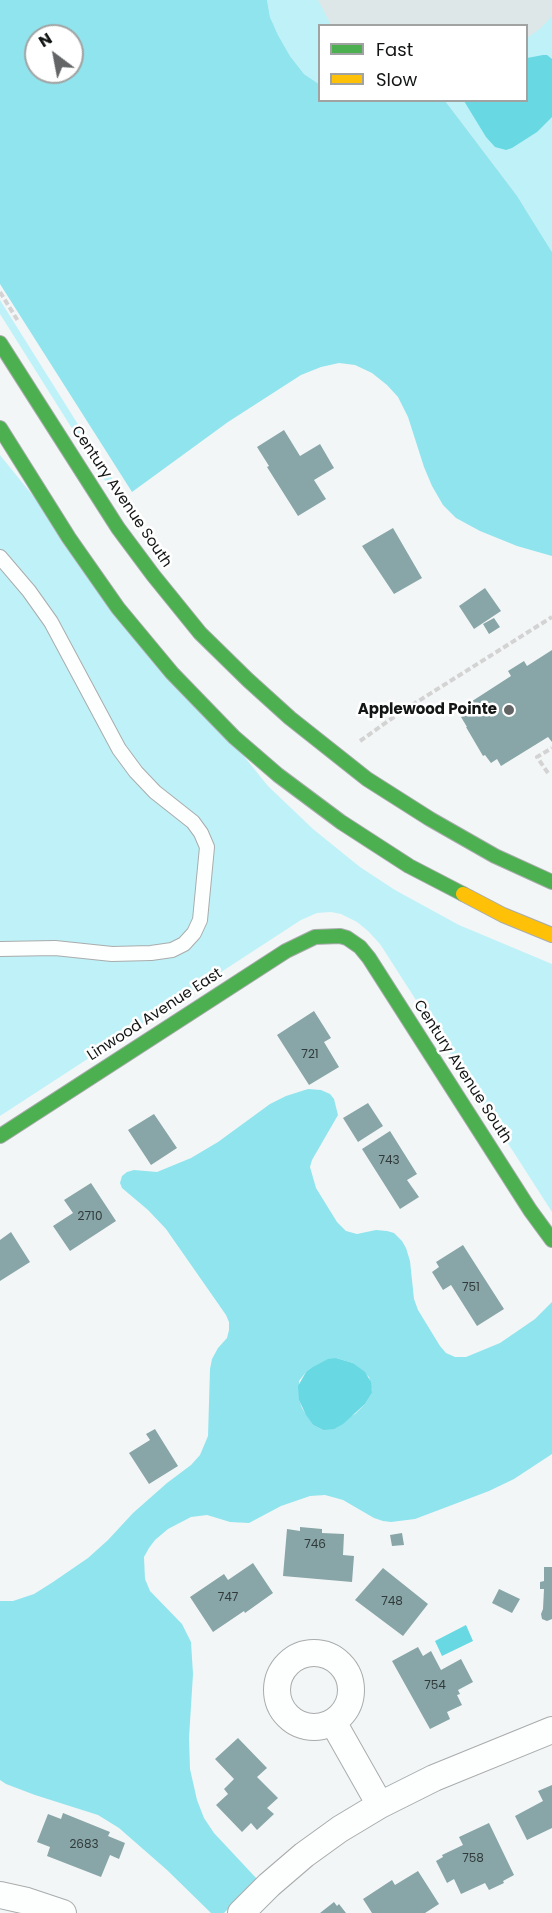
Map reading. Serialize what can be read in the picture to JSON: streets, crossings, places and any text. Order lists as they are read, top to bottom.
{
  "streets": {
    "main road": ["Century Avenue South", "Linwood Avenue East"]
  },
  "crossings": [
    ["Century Avenue South", "Linwood Avenue East"]
  ],
  "places": ["Applewood Pointe"],
  "house_numbers": [
    "721",
    "743",
    "2710",
    "751",
    "746",
    "747",
    "748",
    "754",
    "2683",
    "758"
  ],
  "legend": ["Fast", "Slow"],
  "north": "top left"
}
